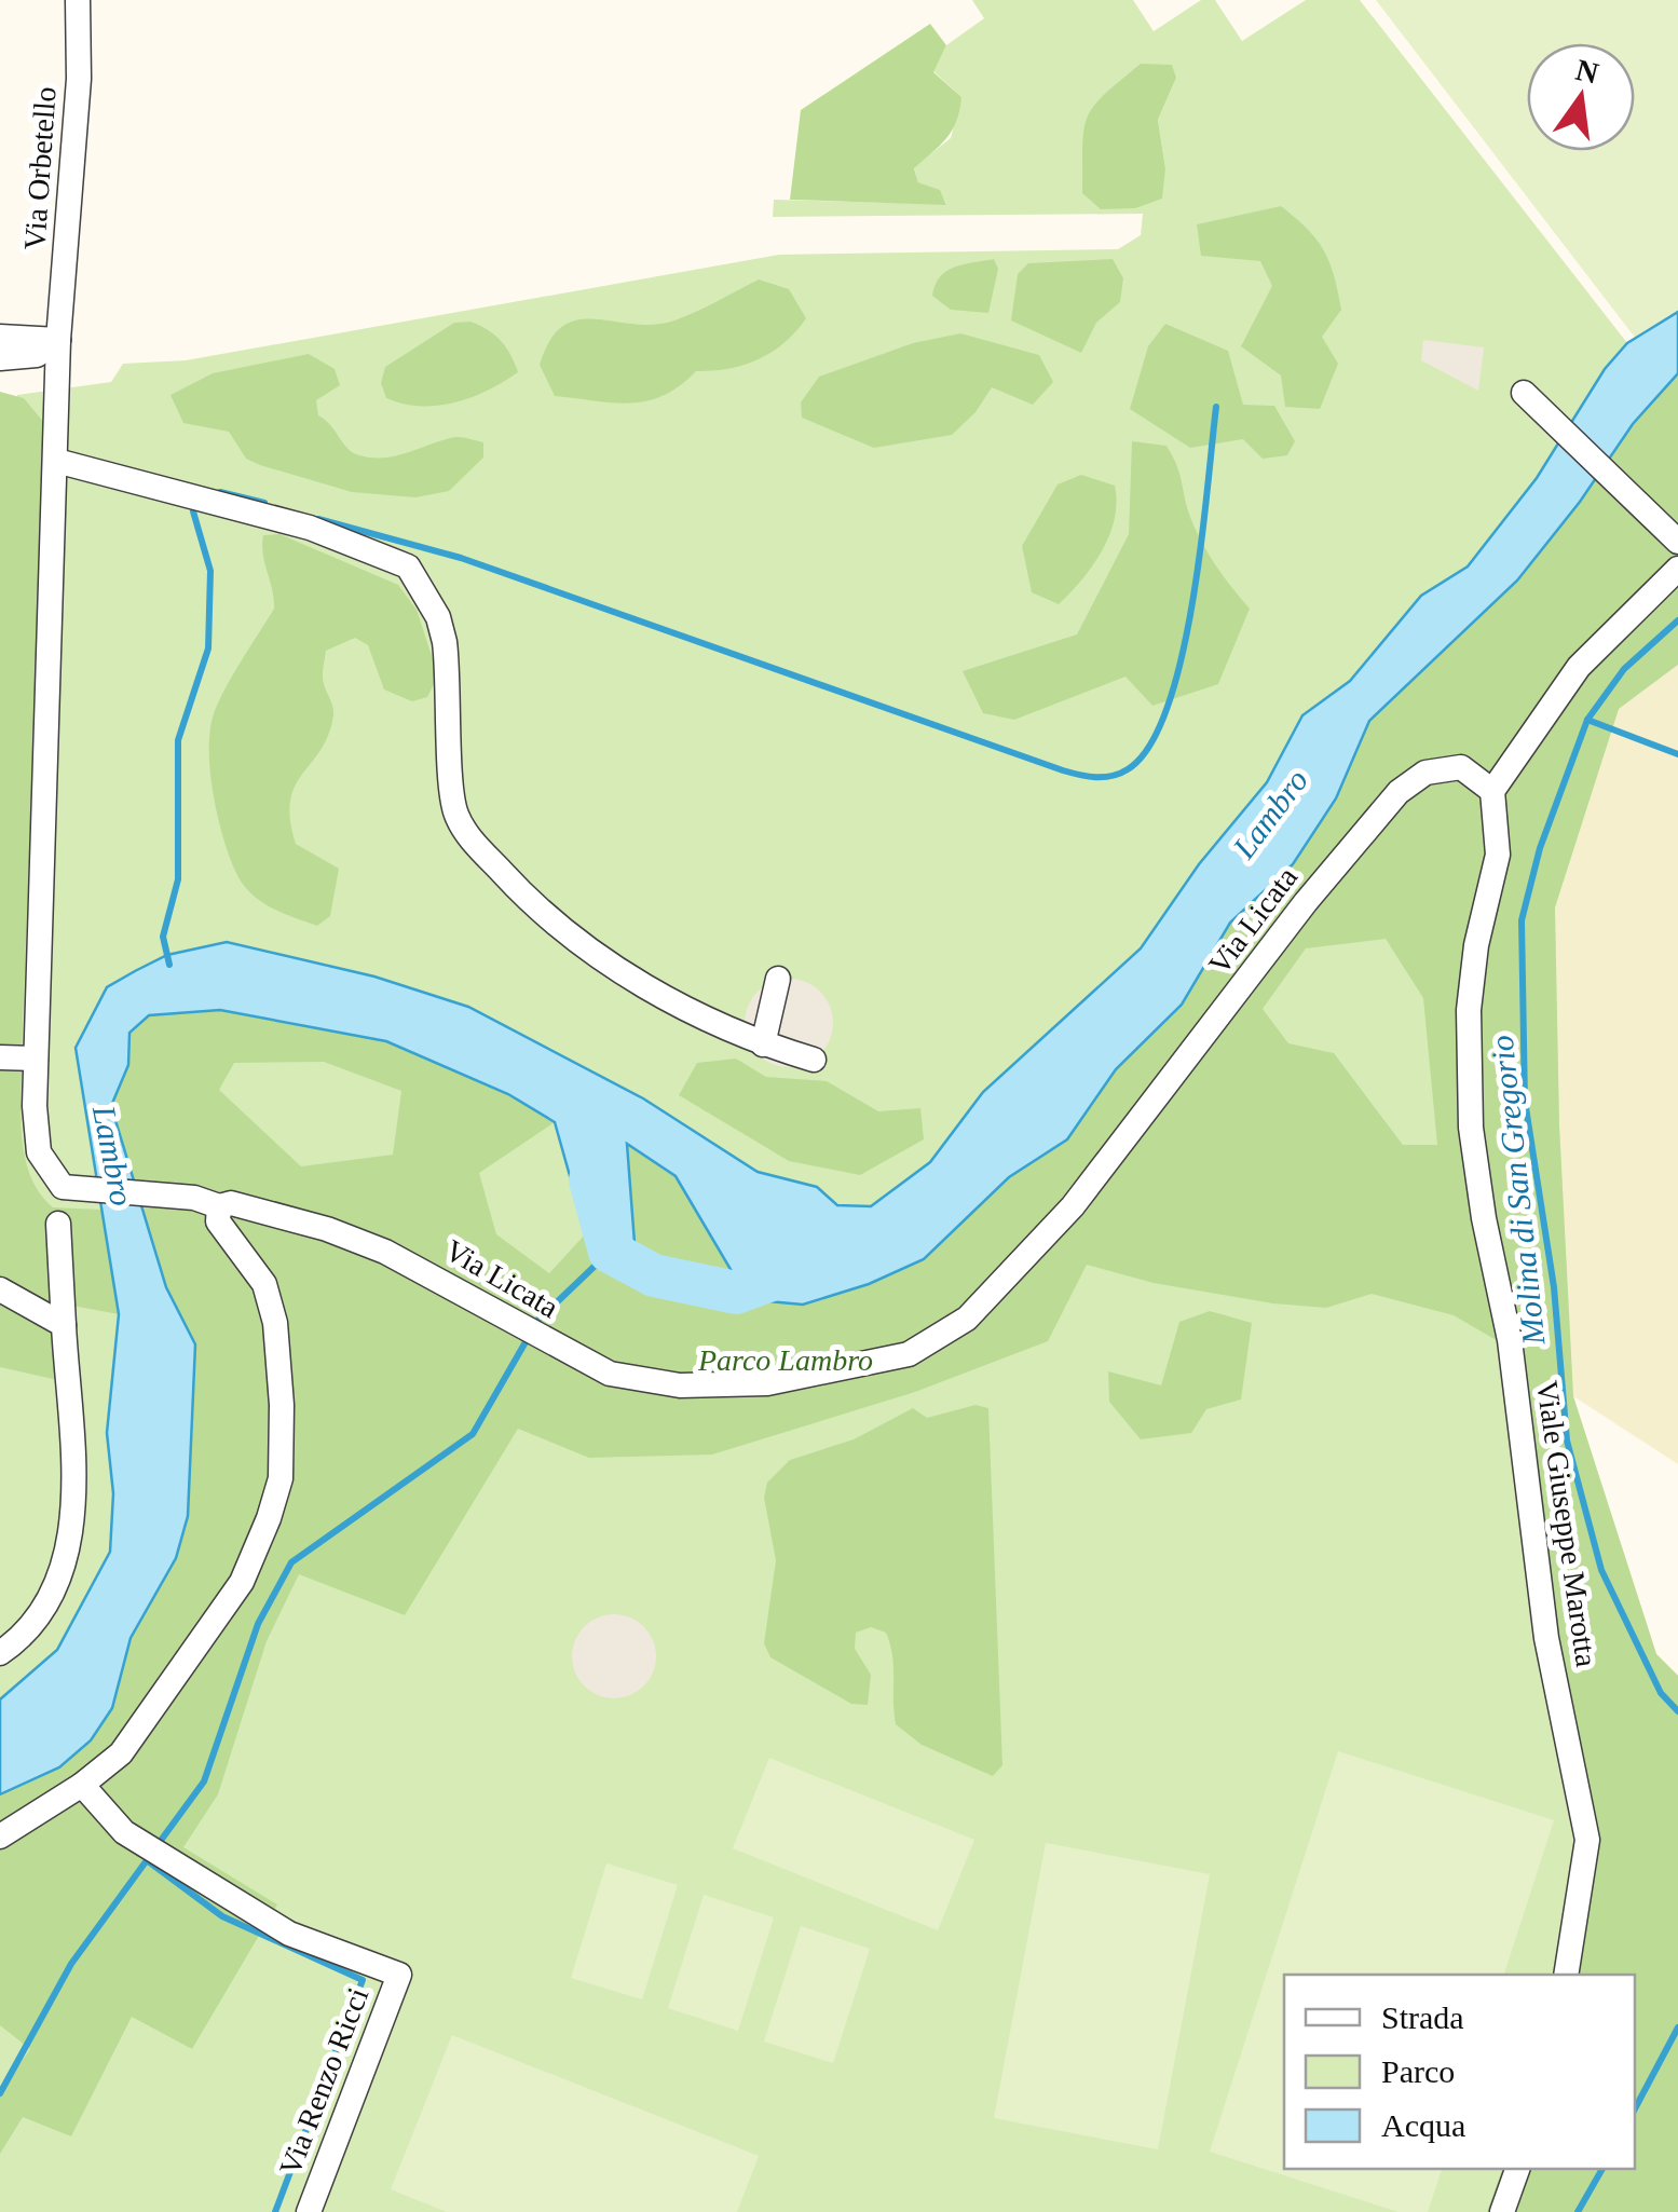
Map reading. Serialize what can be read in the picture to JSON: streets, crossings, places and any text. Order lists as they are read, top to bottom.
{
  "streets": {
    "street": [
      "Via Orbetello",
      "Via Licata",
      "Viale Giuseppe Marotta",
      "Via Renzo Ricci"
    ]
  },
  "crossings": [
    ["Via Orbetello", "Via Licata"],
    ["Via Licata", "Viale Giuseppe Marotta"]
  ],
  "water": ["Lambro", "Molina di San Gregorio"],
  "parks": ["Parco Lambro"],
  "legend": ["Strada", "Parco", "Acqua"],
  "north": "top"
}
